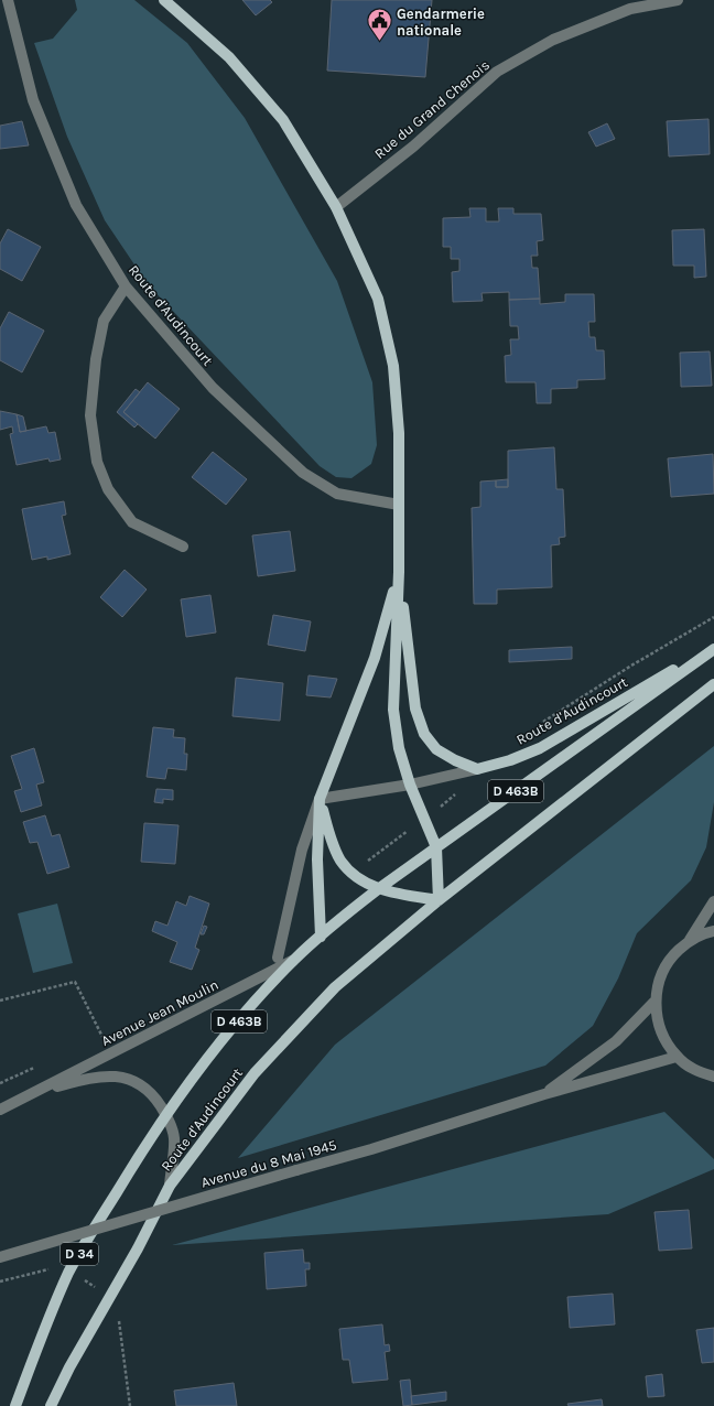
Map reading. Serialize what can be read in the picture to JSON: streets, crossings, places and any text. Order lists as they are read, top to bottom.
{
  "streets": {
    "main road": ["Route d'Audincourt", "D 463B", "D 34"],
    "street": ["Rue du Grand Chenois", "Avenue Jean Moulin", "Avenue du 8 Mai 1945"]
  },
  "crossings": [
    ["Route d'Audincourt", "Avenue Jean Moulin"]
  ],
  "places": {
    "public building": ["Gendarmerie nationale"]
  }
}
